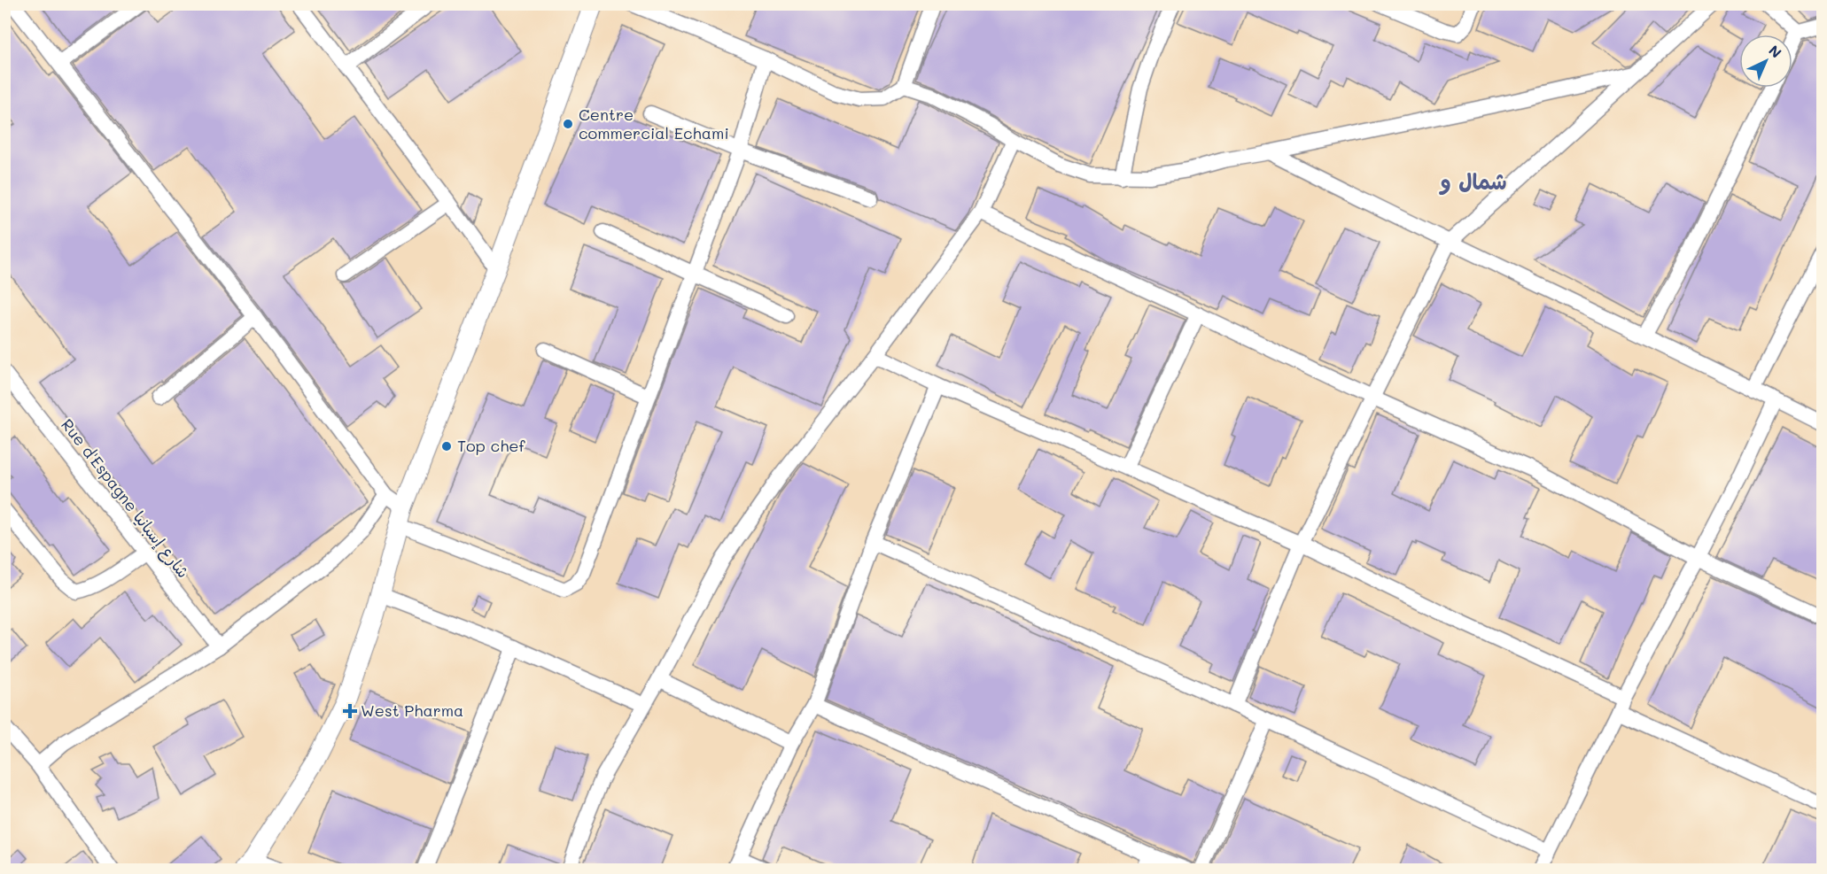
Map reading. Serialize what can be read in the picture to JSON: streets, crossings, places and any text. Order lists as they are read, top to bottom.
{
  "streets": {
    "street": ["Rue d'Espagne شارع إسبانيا"]
  },
  "districts": ["شمال و"],
  "places": {
    "other": ["Centre commercial Echami", "Top chef"],
    "health": ["West Pharma"]
  },
  "north": "top right"
}
